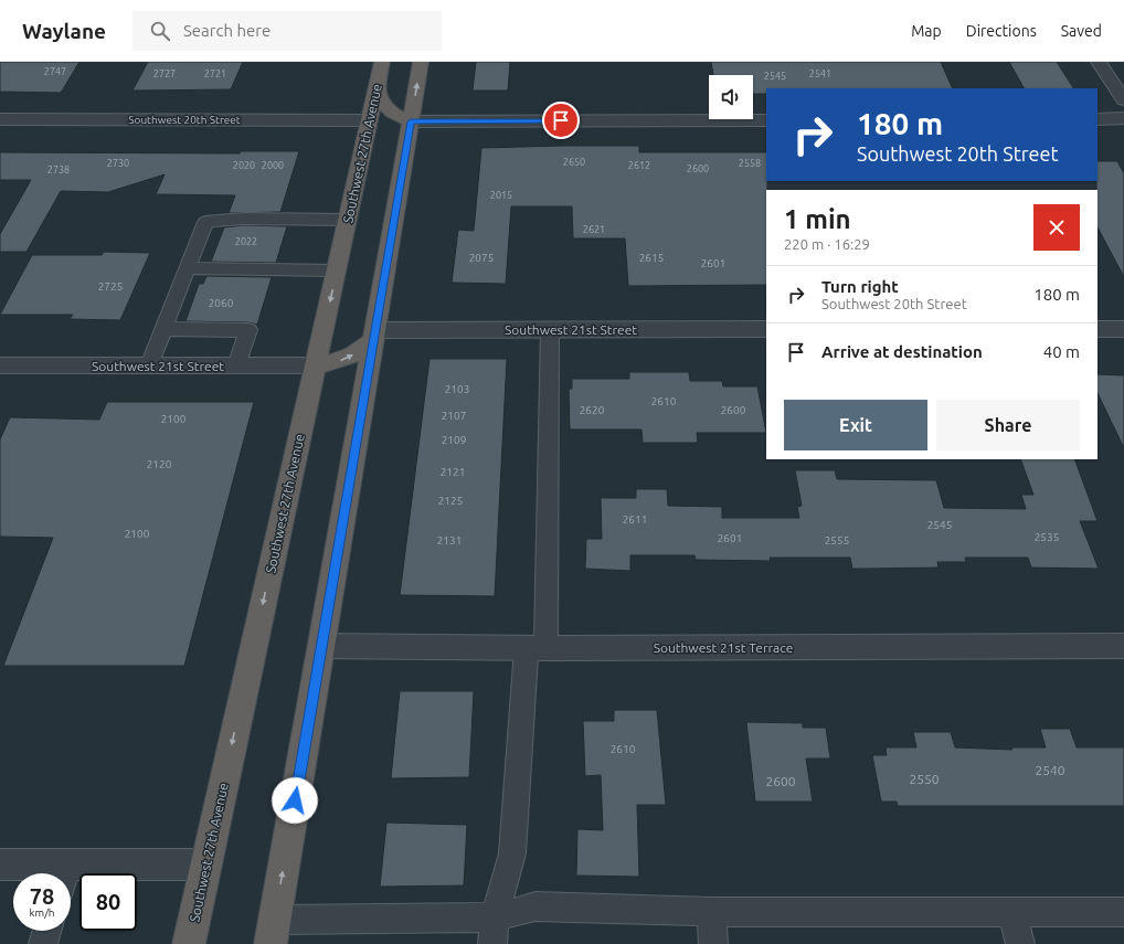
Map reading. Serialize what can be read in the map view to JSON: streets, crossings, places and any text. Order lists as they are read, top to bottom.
{
  "streets": {
    "highway": ["Southwest 27th Avenue"],
    "street": ["Southwest 20th Street", "Southwest 21st Street", "Southwest 21st Terrace"]
  },
  "crossings": [
    ["Southwest 20th Street", "Southwest 27th Avenue"],
    ["Southwest 27th Avenue", "Southwest 21st Street"]
  ],
  "house_numbers": [
    "2747",
    "2727",
    "2721",
    "2541",
    "2545",
    "2650",
    "2730",
    "2558",
    "2020",
    "2000",
    "2612",
    "2600",
    "2738",
    "2015",
    "2621",
    "2022",
    "2075",
    "2615",
    "2601",
    "2725",
    "2060",
    "2103",
    "2610",
    "2620",
    "2600",
    "2107",
    "2100",
    "2109",
    "2120",
    "2121",
    "2125",
    "2611",
    "2545",
    "2100",
    "2535",
    "2601",
    "2131",
    "2555",
    "2610",
    "2540",
    "2550",
    "2600"
  ],
  "page": {
    "header": "Waylane",
    "search": "Search here",
    "nav": ["Map", "Directions", "Saved"],
    "turn": ["180 m", "Southwest 20th Street"],
    "heading": ["1 min", "220 m · 16:29"],
    "list": [
      {
        "name": "Turn right",
        "note": "Southwest 20th Street",
        "value": "180 m"
      },
      {
        "name": "Arrive at destination",
        "value": "40 m"
      }
    ],
    "buttons": ["Exit", "Share"],
    "speed": "78 km/h",
    "limit": "80"
  }
}
